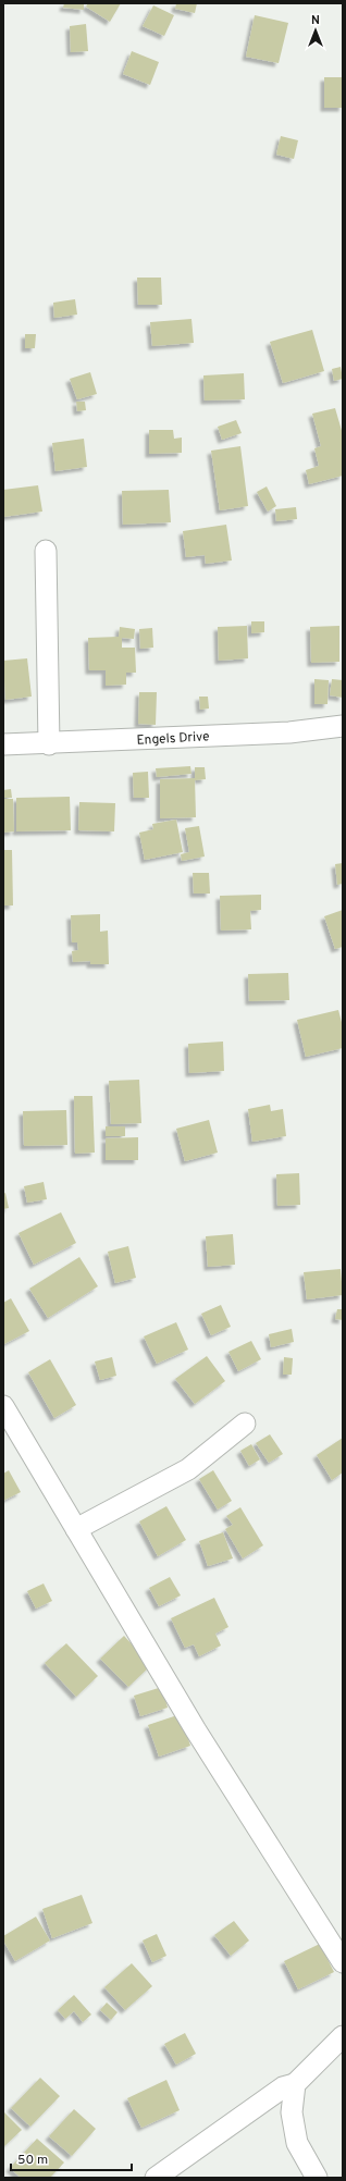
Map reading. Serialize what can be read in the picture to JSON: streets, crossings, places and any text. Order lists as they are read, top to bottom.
{
  "streets": {
    "street": ["Engels Drive"]
  },
  "scale_bar": "50 m",
  "north": "top"
}
